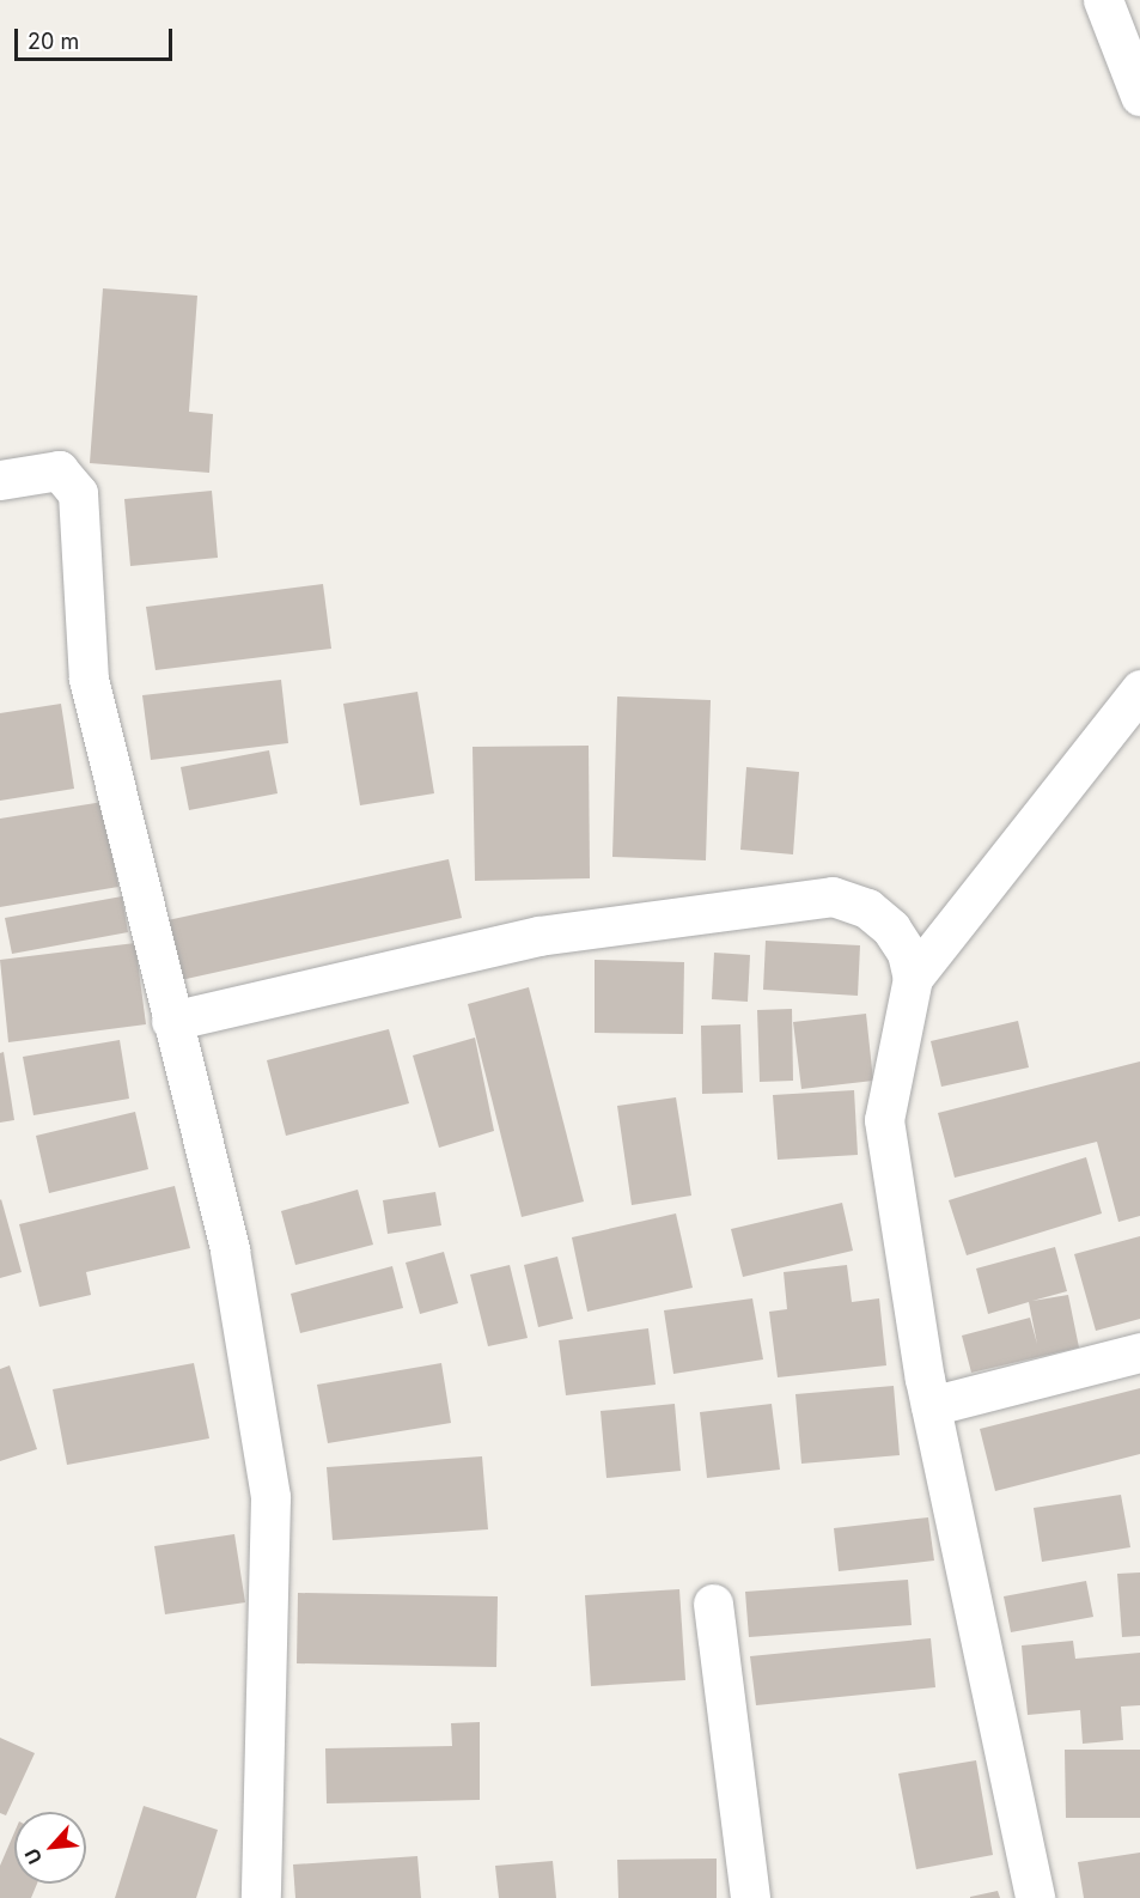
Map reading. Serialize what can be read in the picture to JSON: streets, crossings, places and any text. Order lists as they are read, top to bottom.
{
  "scale_bar": "20 m",
  "north": "bottom left"
}
